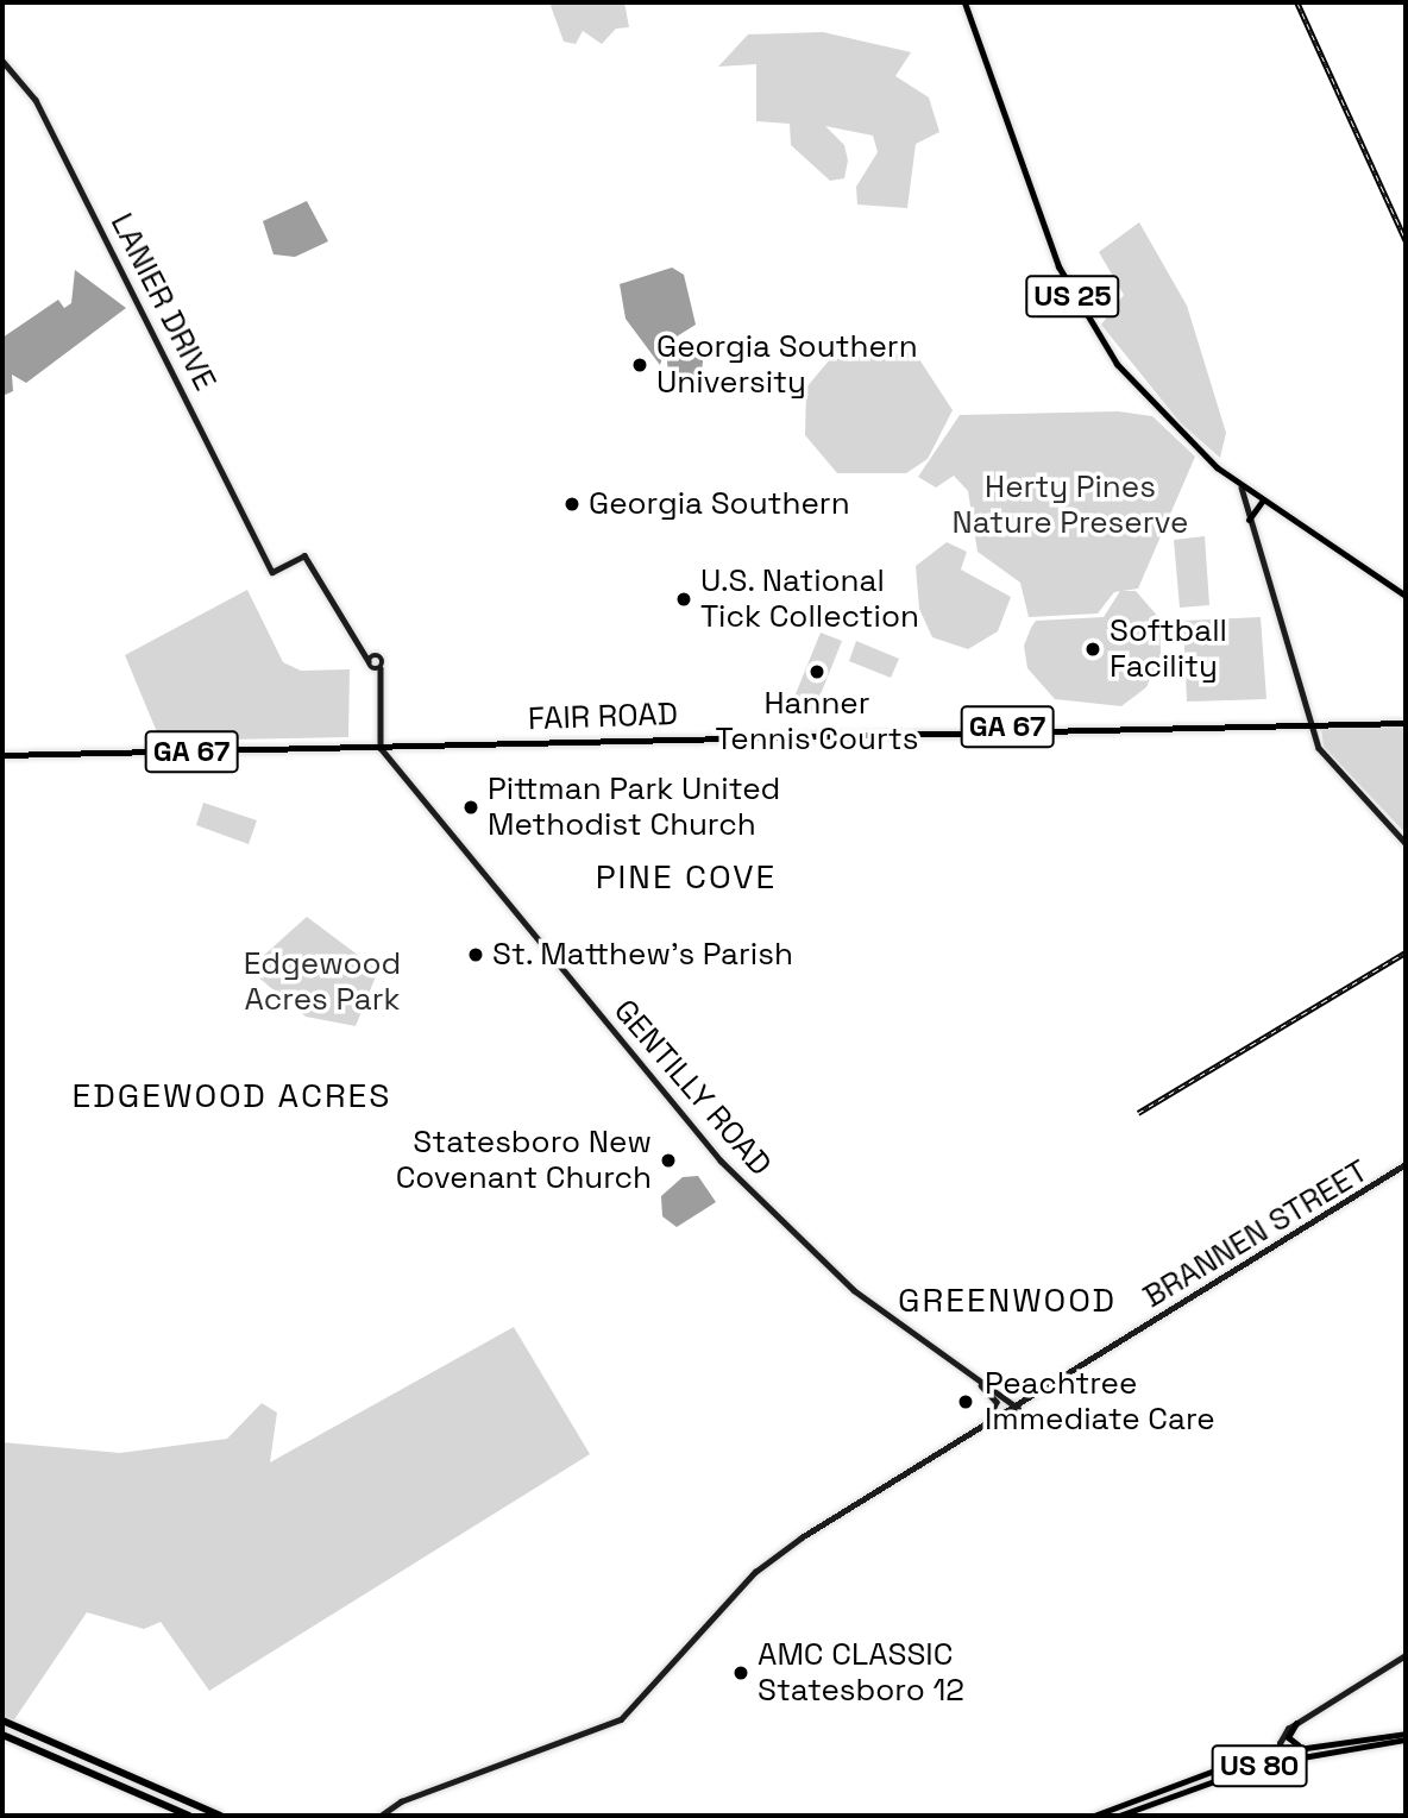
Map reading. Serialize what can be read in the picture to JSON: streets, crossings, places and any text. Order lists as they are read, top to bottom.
{
  "streets": {
    "main road": [
      "US 25",
      "FAIR ROAD",
      "GA 67",
      "US 80"
    ],
    "street": ["LANIER DRIVE", "GENTILLY ROAD", "BRANNEN STREET"]
  },
  "crossings": [
    ["FAIR ROAD", "GENTILLY ROAD"],
    ["GENTILLY ROAD", "BRANNEN STREET"]
  ],
  "districts": ["PINE COVE", "EDGEWOOD ACRES", "GREENWOOD"],
  "parks": ["Herty Pines Nature Preserve", "Edgewood Acres Park"],
  "places": [
    "Georgia Southern University",
    "Georgia Southern",
    "U.S. National Tick Collection",
    "Softball Facility",
    "Hanner Tennis Courts",
    "Pittman Park United Methodist Church",
    "St. Matthew's Parish",
    "Statesboro New Covenant Church",
    "Peachtree Immediate Care",
    "AMC CLASSIC Statesboro 12"
  ]
}
